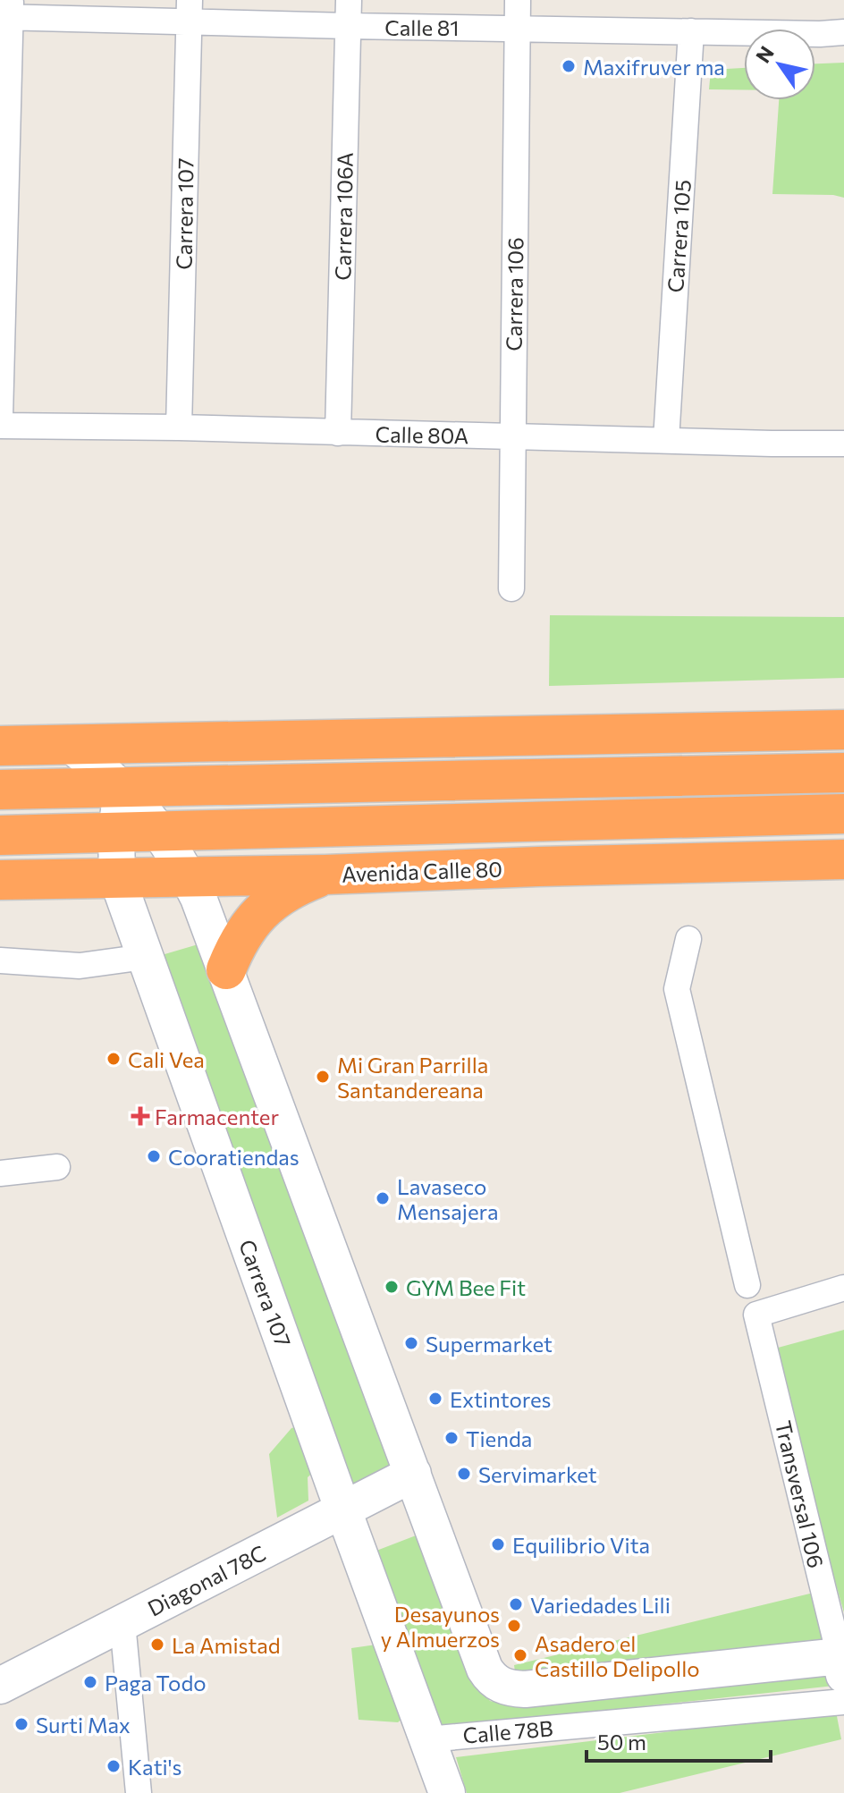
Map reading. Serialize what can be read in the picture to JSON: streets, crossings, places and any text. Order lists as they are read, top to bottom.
{
  "streets": {
    "highway": ["Avenida Calle 80"],
    "street": [
      "Calle 81",
      "Carrera 107",
      "Carrera 106A",
      "Carrera 105",
      "Carrera 106",
      "Calle 80A",
      "Transversal 106",
      "Diagonal 78C",
      "Calle 78B"
    ]
  },
  "crossings": [
    ["Calle 81", "Carrera 107"],
    ["Calle 81", "Carrera 106A"],
    ["Calle 81", "Carrera 105"],
    ["Calle 81", "Carrera 106"],
    ["Carrera 107", "Calle 80A"],
    ["Carrera 107", "Avenida Calle 80"],
    ["Carrera 107", "Diagonal 78C"],
    ["Carrera 107", "Calle 78B"],
    ["Carrera 106A", "Calle 80A"],
    ["Carrera 105", "Calle 80A"],
    ["Carrera 106", "Calle 80A"],
    ["Transversal 106", "Calle 78B"],
    ["Diagonal 78C", "Calle 78B"]
  ],
  "places": {
    "other": [
      "Maxifruver ma",
      "Cali Vea",
      "Mi Gran Parrilla Santandereana",
      "Cooratiendas",
      "Lavaseco Mensajera",
      "GYM Bee Fit",
      "Supermarket",
      "Extintores",
      "Tienda",
      "Servimarket",
      "Equilibrio Vita",
      "Variedades Lili",
      "Desayunos y Almuerzos",
      "La Amistad",
      "Asadero el Castillo Delipollo",
      "Paga Todo",
      "Surti Max",
      "Kati's"
    ],
    "health": ["Farmacenter"]
  },
  "scale_bar": "50 m",
  "north": "top left"
}
